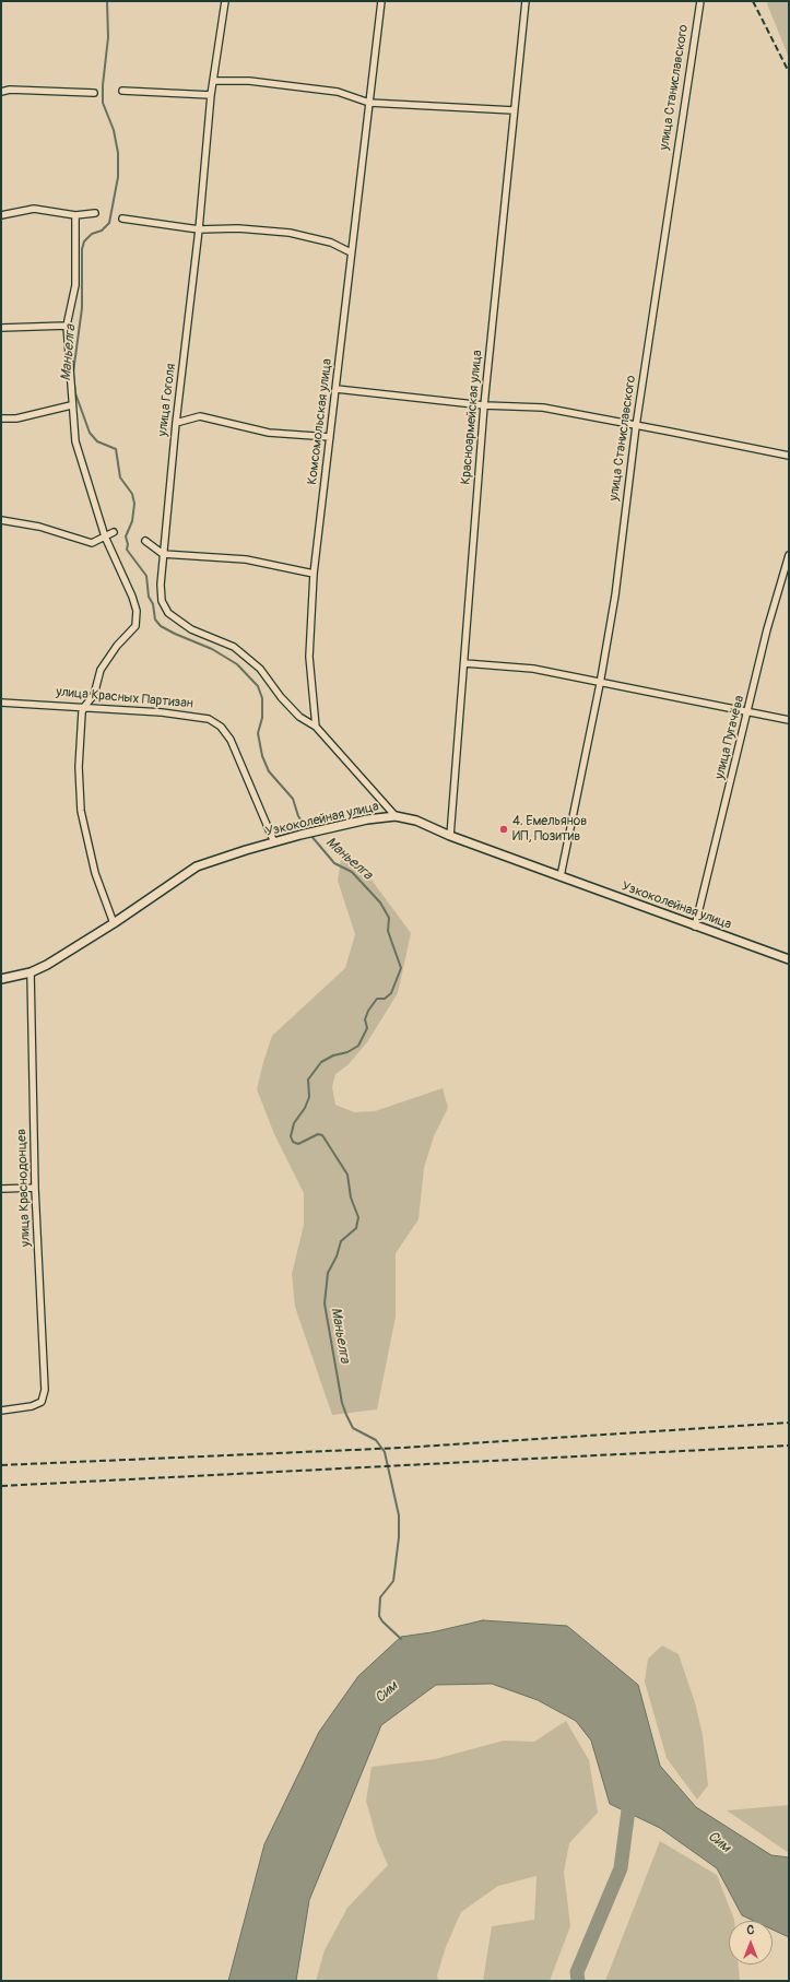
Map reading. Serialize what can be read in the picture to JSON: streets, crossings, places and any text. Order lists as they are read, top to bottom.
{
  "streets": {
    "street": [
      "улица Станиславского",
      "улица Гоголя",
      "Красноармейская улица",
      "Комсомольская улица",
      "улица Красных Партизан",
      "улица Пугачёва",
      "Узкоколейная улица",
      "улица Краснодонцев"
    ]
  },
  "crossings": [
    ["улица Станиславского", "Узкоколейная улица"],
    ["улица Гоголя", "Комсомольская улица"],
    ["Красноармейская улица", "Узкоколейная улица"],
    ["улица Красных Партизан", "Узкоколейная улица"],
    ["улица Пугачёва", "Узкоколейная улица"],
    ["Узкоколейная улица", "улица Краснодонцев"]
  ],
  "water": ["Маньелга", "Сим"],
  "places": ["4. Емельянов ИП, Позитив"],
  "north": "top"
}
